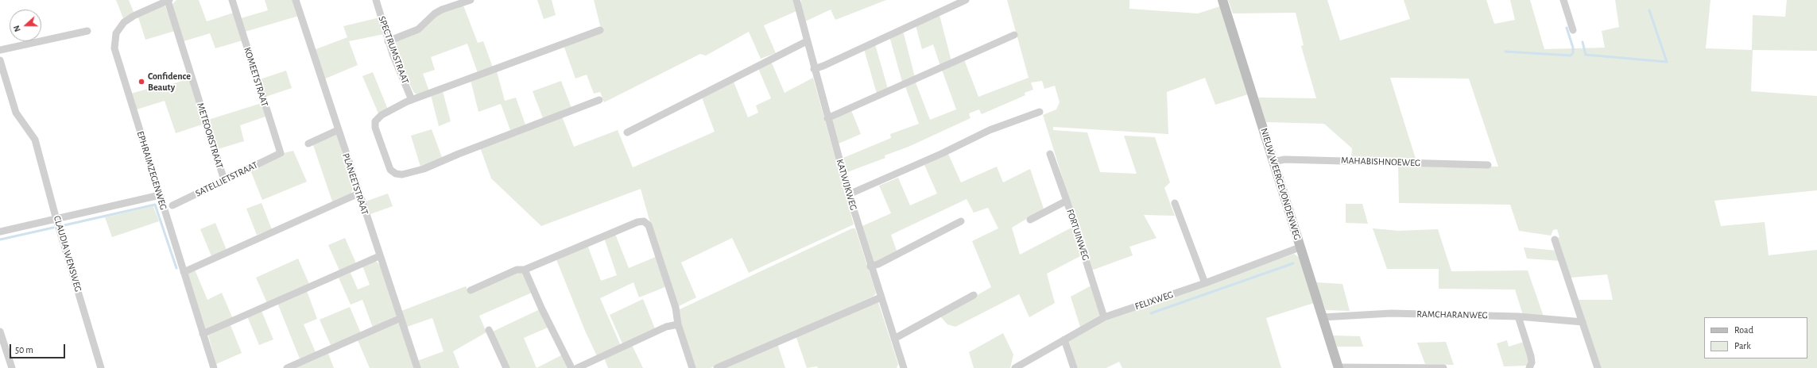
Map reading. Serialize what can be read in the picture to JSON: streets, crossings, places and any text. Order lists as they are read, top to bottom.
{
  "streets": {
    "street": [
      "SPECTRUMSTRAAT",
      "KOMEETSTRAAT",
      "METEOORSTRAAT",
      "MAHABISHNOEWEG",
      "EPHRAIMZEGENWEG",
      "SATELLIETSTRAAT",
      "PLANEETSTRAAT",
      "NIEUW WEERGEVONDENWEG",
      "KATWIJKWEG",
      "FORTUINWEG",
      "CLAUDIA WENSWEG",
      "FELIXWEG",
      "RAMCHARANWEG"
    ]
  },
  "crossings": [
    ["KOMEETSTRAAT", "SATELLIETSTRAAT"],
    ["METEOORSTRAAT", "EPHRAIMZEGENWEG"],
    ["METEOORSTRAAT", "SATELLIETSTRAAT"],
    ["MAHABISHNOEWEG", "NIEUW WEERGEVONDENWEG"],
    ["NIEUW WEERGEVONDENWEG", "FELIXWEG"],
    ["NIEUW WEERGEVONDENWEG", "RAMCHARANWEG"],
    ["FORTUINWEG", "FELIXWEG"]
  ],
  "places": ["Confidence Beauty"],
  "legend": ["Road", "Park"],
  "scale_bar": "50 m",
  "north": "left"
}
